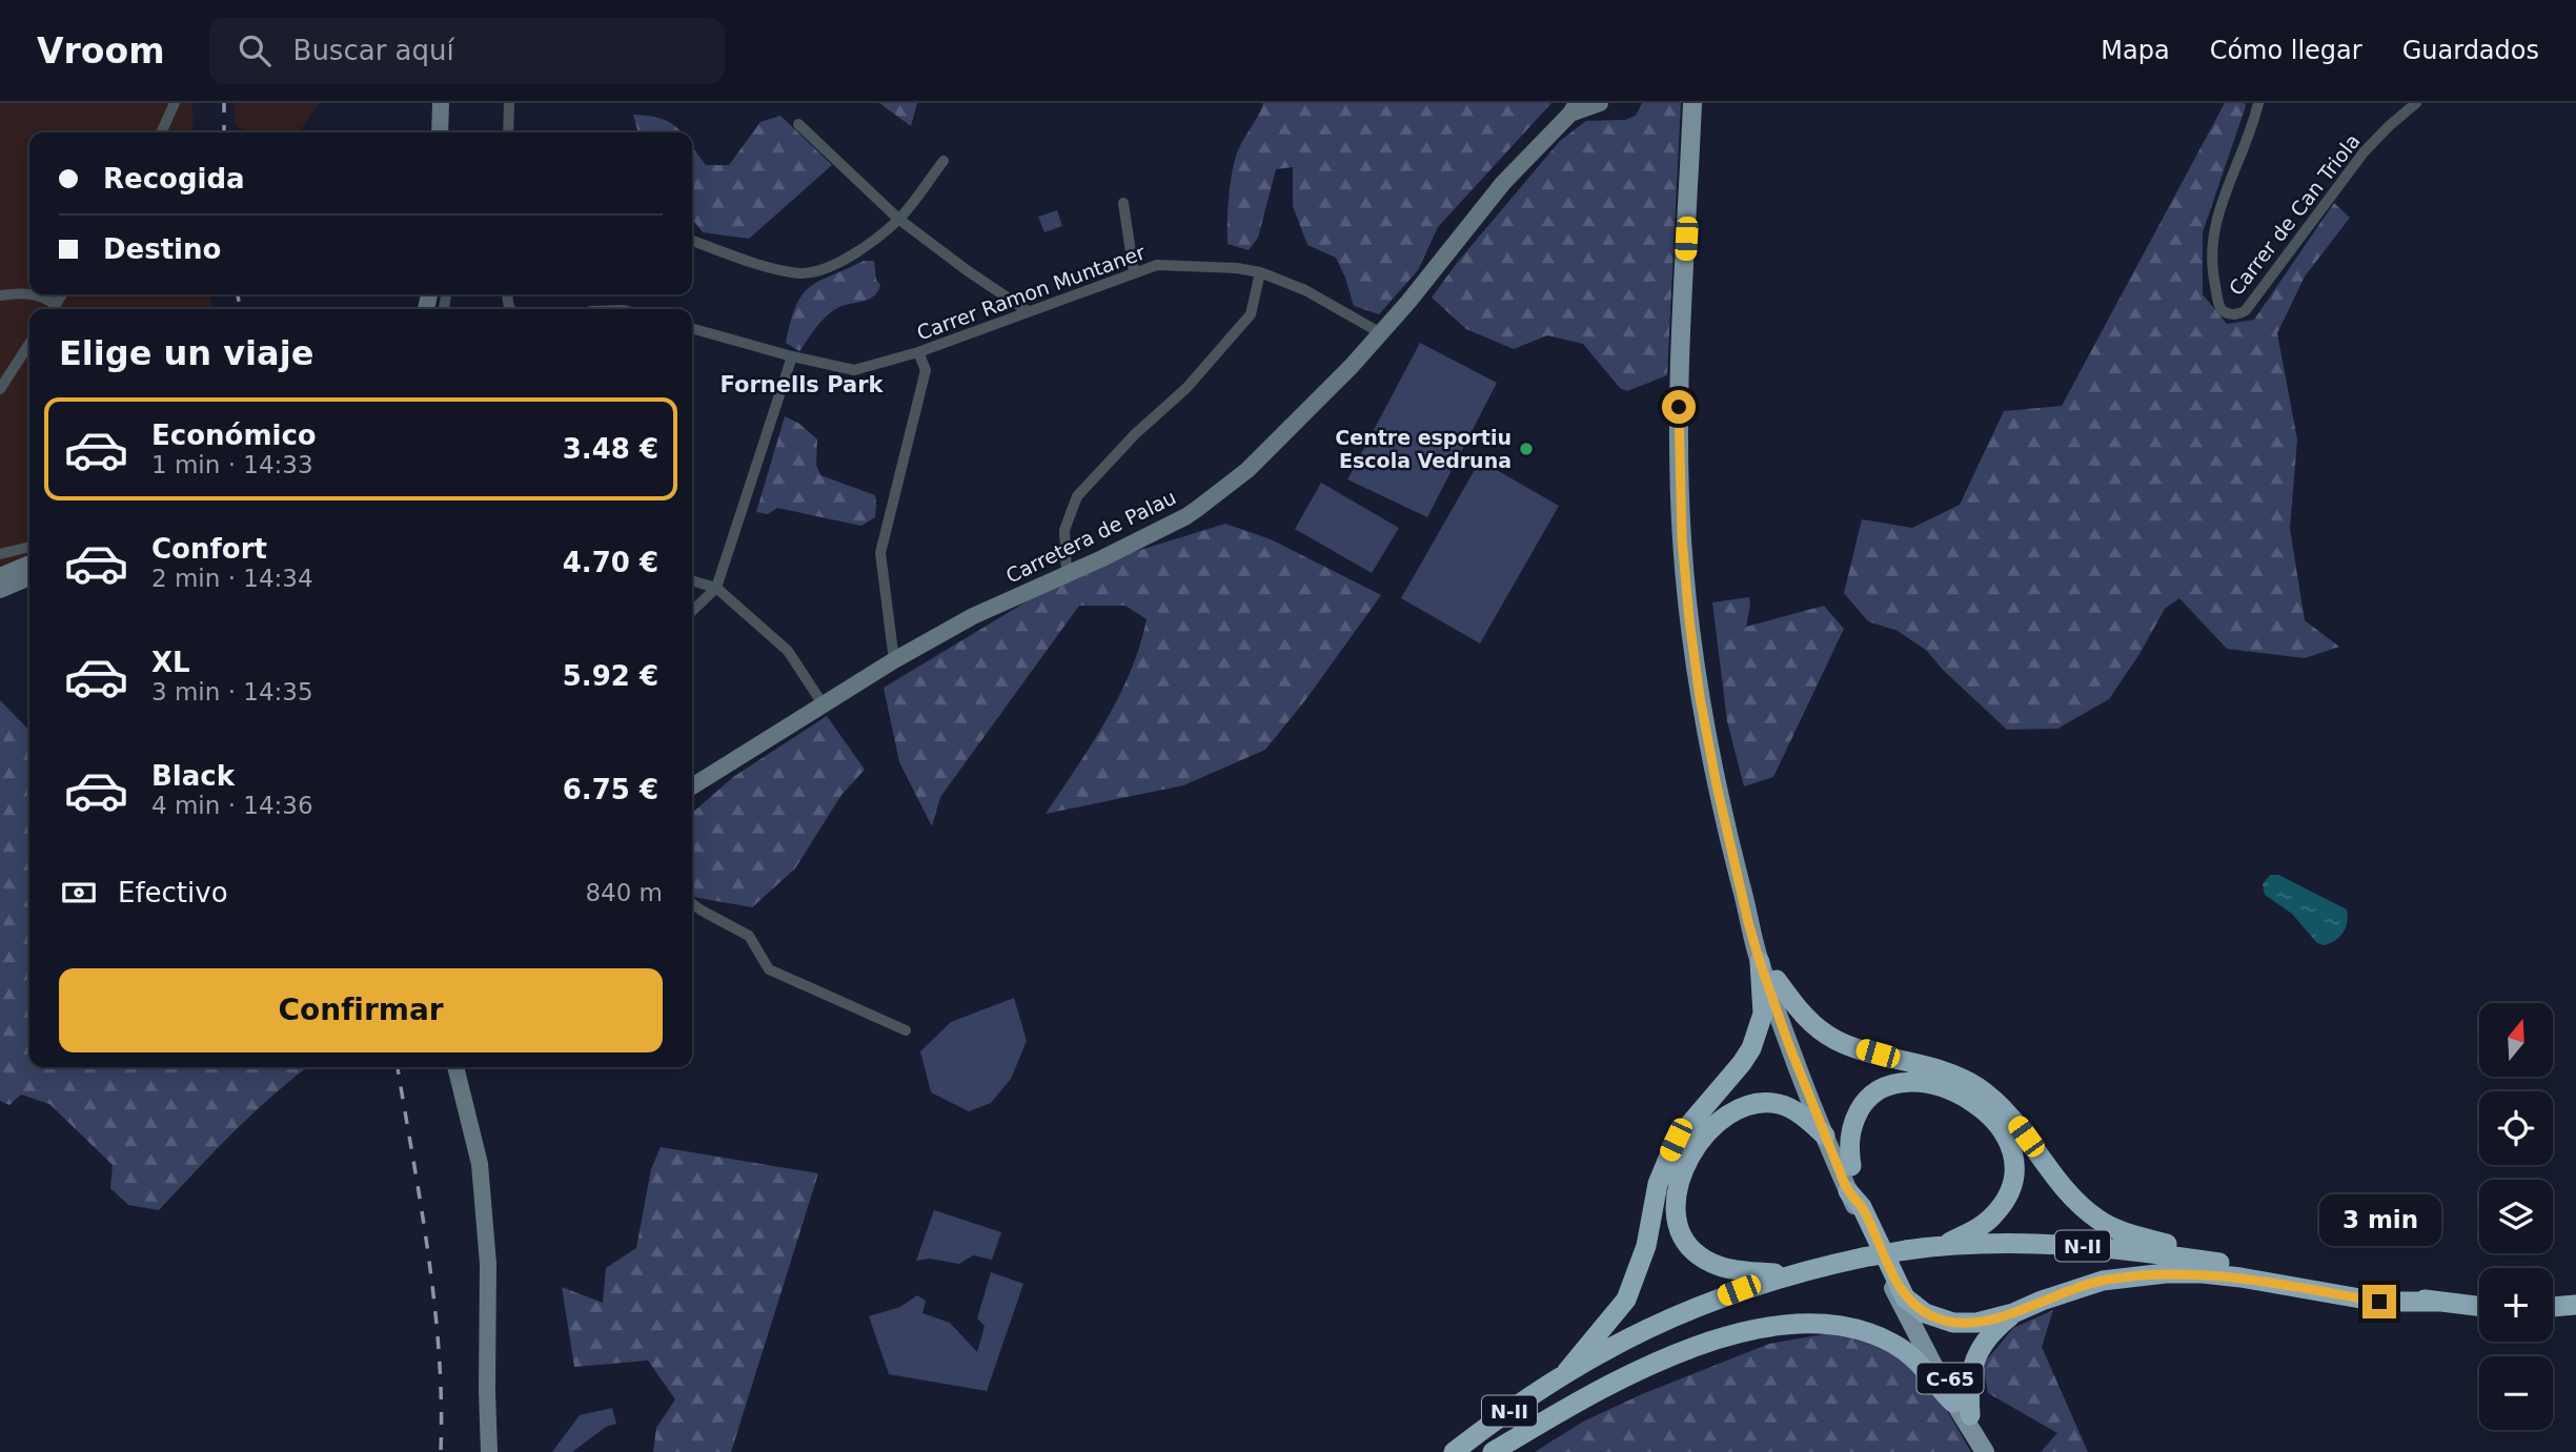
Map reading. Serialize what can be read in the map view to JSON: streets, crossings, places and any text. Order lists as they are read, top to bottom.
{
  "streets": {
    "highway": ["N-II"],
    "main road": ["C-65"],
    "street": ["Carrer de Can Triola", "Carrer Ramon Muntaner", "Carretera de Palau"]
  },
  "crossings": [
    ["Carrer Ramon Muntaner", "Carretera de Palau"]
  ],
  "districts": ["Fornells Park"],
  "places": ["Centre esportiu Escola Vedruna"],
  "north": "top",
  "page": {
    "header": "Vroom",
    "search": "Buscar aquí",
    "nav": ["Mapa", "Cómo llegar", "Guardados"],
    "banner": ["Recogida", "Destino"],
    "heading": "Elige un viaje",
    "list": [
      {
        "name": "Económico",
        "note": "1 min · 14:33",
        "value": "3.48 €"
      },
      {
        "name": "Confort",
        "note": "2 min · 14:34",
        "value": "4.70 €"
      },
      {
        "name": "XL",
        "note": "3 min · 14:35",
        "value": "5.92 €"
      },
      {
        "name": "Black",
        "note": "4 min · 14:36",
        "value": "6.75 €"
      }
    ],
    "pay": ["Efectivo", "840 m"],
    "buttons": "Confirmar",
    "map_buttons": ["+", "−"],
    "bubble": "3 min"
  }
}
